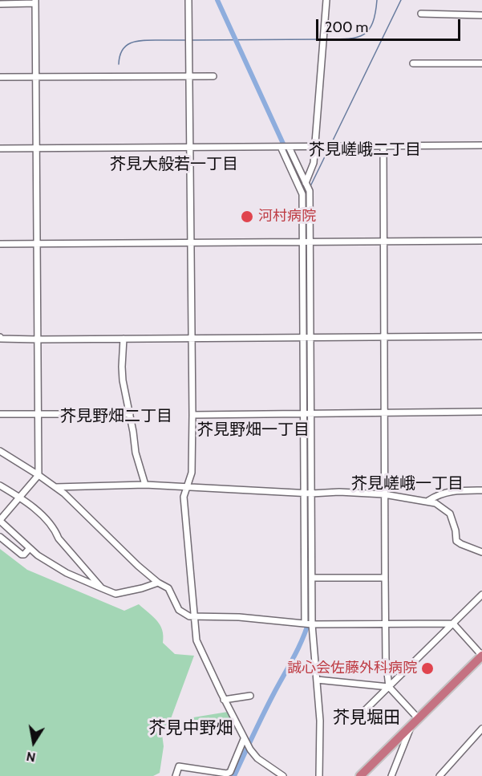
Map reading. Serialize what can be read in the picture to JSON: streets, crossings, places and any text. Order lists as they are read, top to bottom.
{
  "districts": [
    "芥見嵯峨二丁目",
    "芥見大般若一丁目",
    "芥見野畑二丁目",
    "芥見野畑一丁目",
    "芥見嵯峨一丁目",
    "芥見堀田",
    "芥見中野畑"
  ],
  "places": ["河村病院", "誠心会佐藤外科病院"],
  "scale_bar": "200 m",
  "north": "bottom"
}
